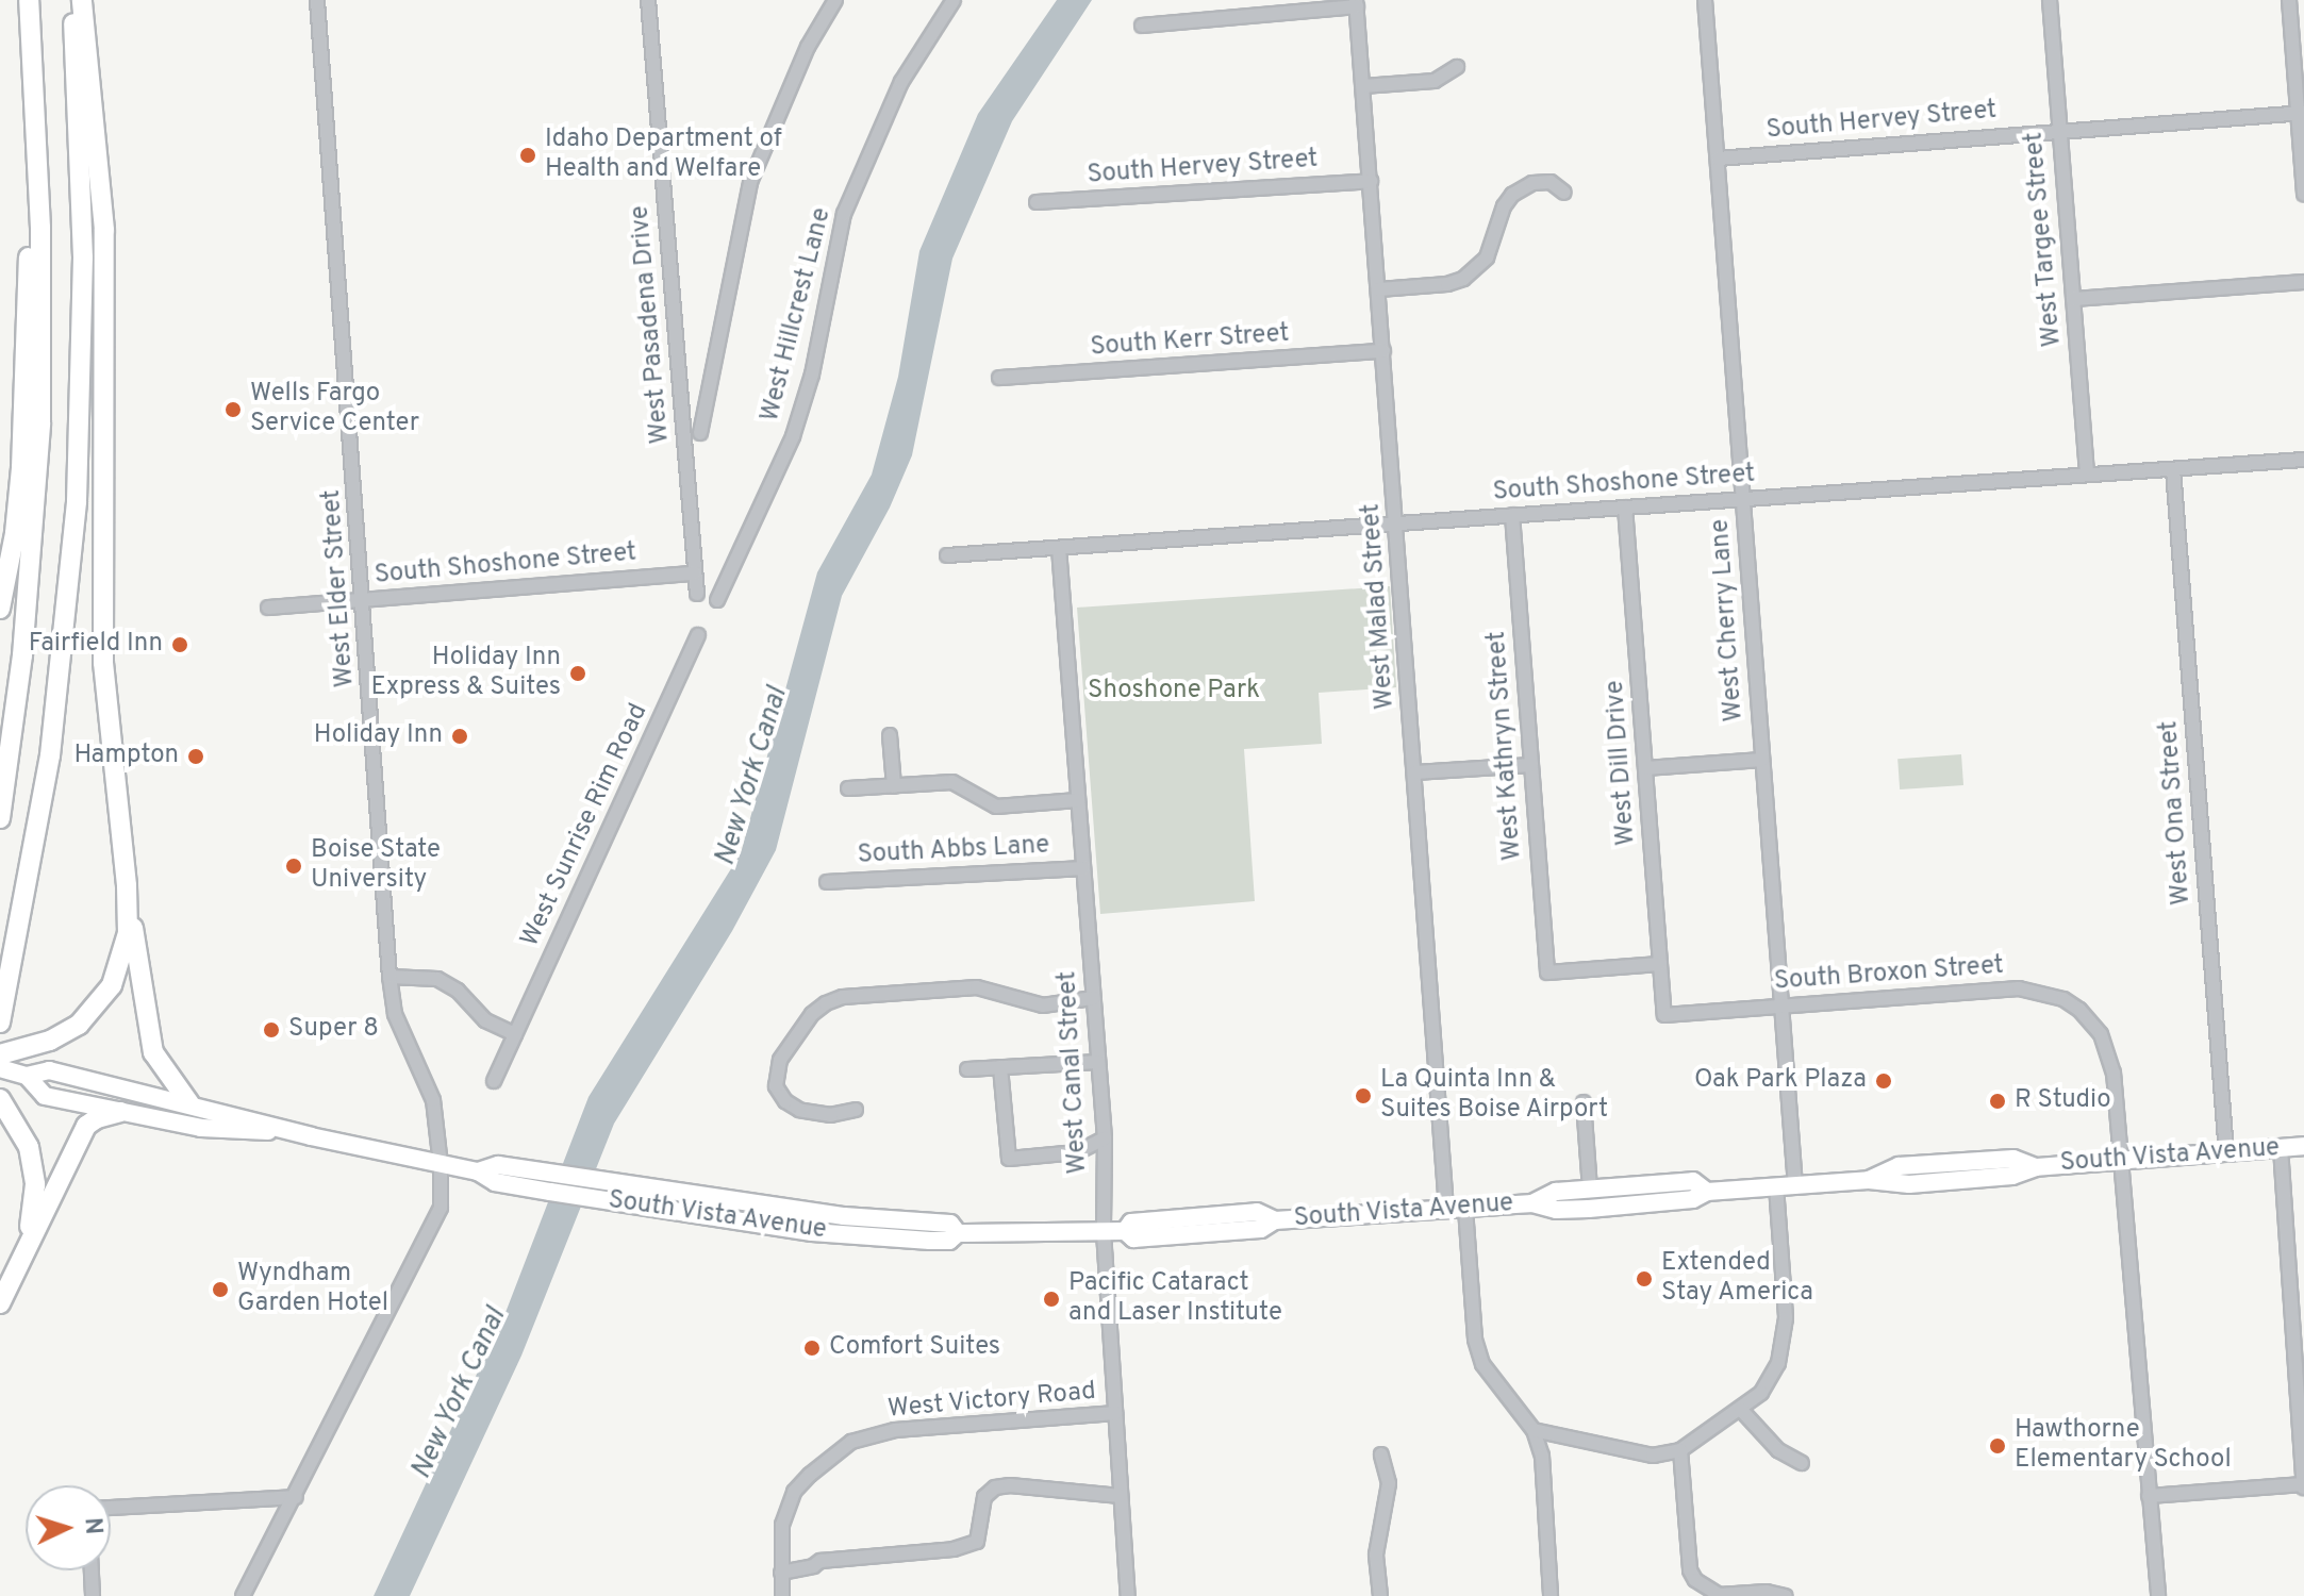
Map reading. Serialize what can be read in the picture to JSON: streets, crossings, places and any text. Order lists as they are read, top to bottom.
{
  "streets": {
    "main road": ["South Vista Avenue"],
    "street": [
      "South Hervey Street",
      "West Targee Street",
      "West Hillcrest Lane",
      "West Pasadena Drive",
      "South Kerr Street",
      "South Shoshone Street",
      "West Elder Street",
      "West Malad Street",
      "West Cherry Lane",
      "West Kathryn Street",
      "West Dill Drive",
      "West Ona Street",
      "West Sunrise Rim Road",
      "South Abbs Lane",
      "South Broxon Street",
      "West Canal Street",
      "West Victory Road"
    ]
  },
  "crossings": [
    ["South Hervey Street", "West Targee Street"],
    ["South Hervey Street", "West Malad Street"],
    ["South Hervey Street", "West Cherry Lane"],
    ["West Targee Street", "South Shoshone Street"],
    ["West Pasadena Drive", "South Shoshone Street"],
    ["South Kerr Street", "West Malad Street"],
    ["South Shoshone Street", "West Elder Street"],
    ["South Shoshone Street", "West Malad Street"],
    ["South Shoshone Street", "West Cherry Lane"],
    ["South Shoshone Street", "West Kathryn Street"],
    ["South Shoshone Street", "West Dill Drive"],
    ["South Shoshone Street", "West Ona Street"],
    ["South Shoshone Street", "West Canal Street"],
    ["West Elder Street", "South Vista Avenue"],
    ["West Malad Street", "South Vista Avenue"],
    ["West Cherry Lane", "South Broxon Street"],
    ["West Cherry Lane", "South Vista Avenue"],
    ["West Kathryn Street", "West Dill Drive"],
    ["West Dill Drive", "South Broxon Street"],
    ["West Ona Street", "South Vista Avenue"],
    ["South Abbs Lane", "West Canal Street"],
    ["South Broxon Street", "South Vista Avenue"],
    ["West Canal Street", "South Vista Avenue"],
    ["West Canal Street", "West Victory Road"]
  ],
  "water": ["New York Canal"],
  "parks": ["Shoshone Park"],
  "places": [
    "Idaho Department of Health and Welfare",
    "Wells Fargo Service Center",
    "Fairfield Inn",
    "Holiday Inn Express & Suites",
    "Holiday Inn",
    "Hampton",
    "Boise State University",
    "Super 8",
    "Oak Park Plaza",
    "La Quinta Inn & Suites Boise Airport",
    "R Studio",
    "Extended Stay America",
    "Wyndham Garden Hotel",
    "Pacific Cataract and Laser Institute",
    "Comfort Suites",
    "Hawthorne Elementary School"
  ],
  "north": "right"
}
